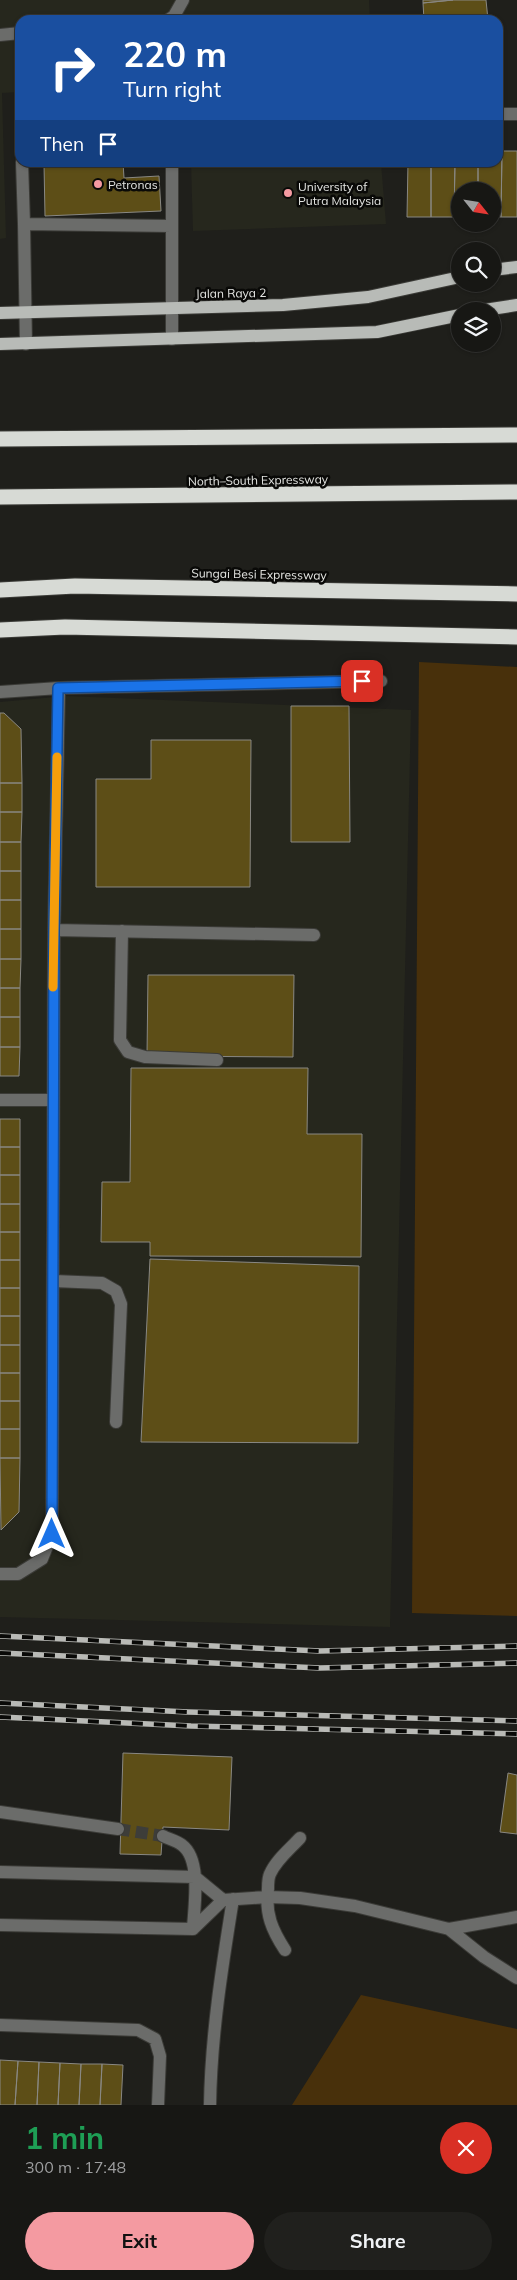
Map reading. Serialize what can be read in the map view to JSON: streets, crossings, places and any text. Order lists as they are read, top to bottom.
{
  "streets": {
    "highway": ["North–South Expressway", "Sungai Besi Expressway"],
    "main road": ["Jalan Raya 2"]
  },
  "places": ["Petronas", "University of Putra Malaysia"],
  "north": "bottom right",
  "page": {
    "turn": ["220 m", "Turn right"],
    "then": "Then",
    "heading": ["1 min", "300 m · 17:48"],
    "buttons": ["Exit", "Share"]
  }
}
